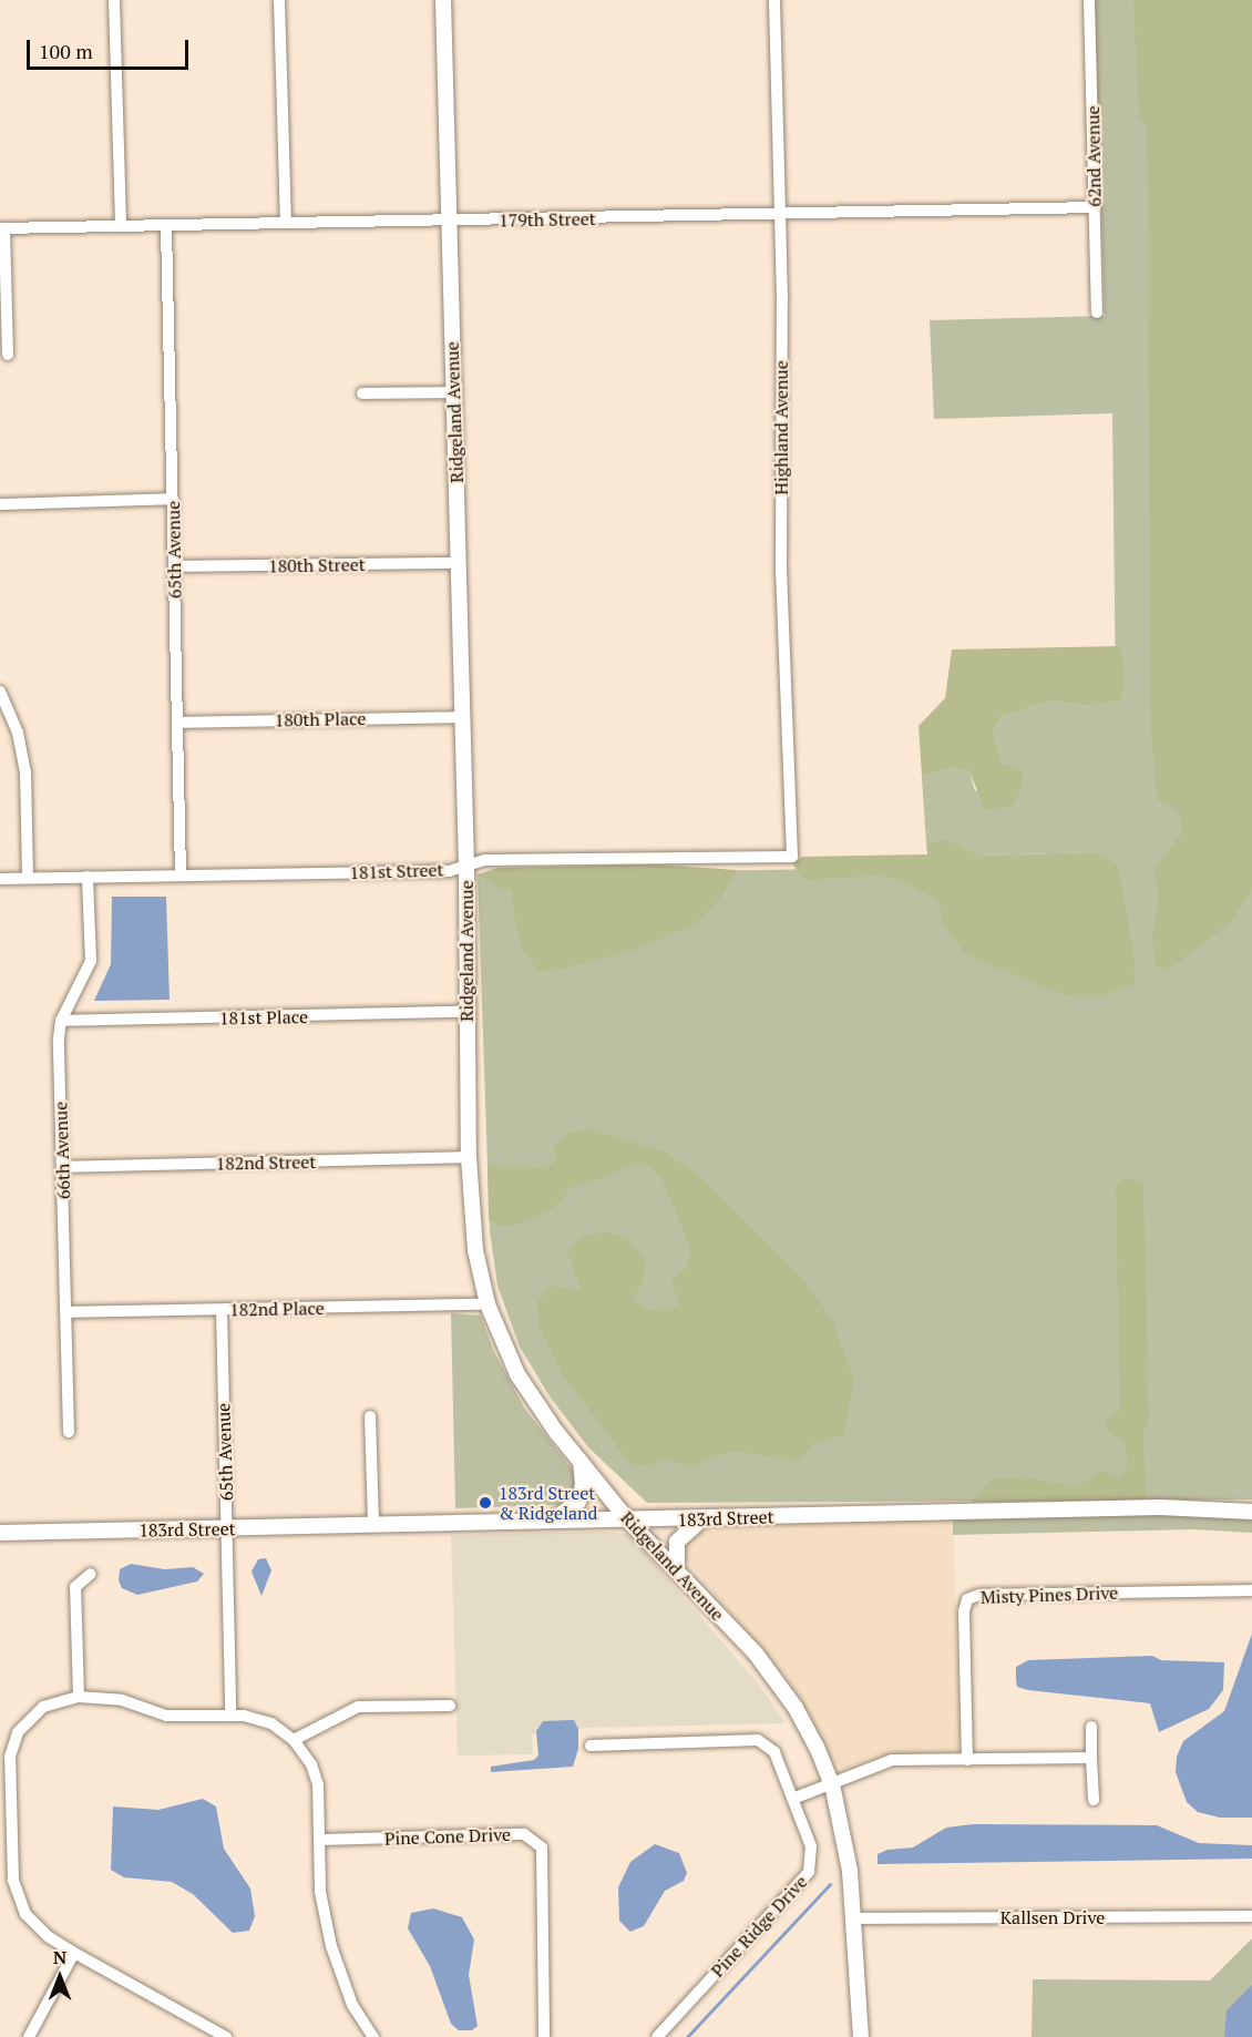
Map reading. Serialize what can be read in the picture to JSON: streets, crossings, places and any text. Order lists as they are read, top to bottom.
{
  "streets": {
    "street": [
      "62nd Avenue",
      "179th Street",
      "Ridgeland Avenue",
      "Highland Avenue",
      "65th Avenue",
      "180th Street",
      "180th Place",
      "181st Street",
      "181st Place",
      "66th Avenue",
      "182nd Street",
      "182nd Place",
      "183rd Street",
      "Misty Pines Drive",
      "Pine Cone Drive",
      "Kallsen Drive",
      "Pine Ridge Drive"
    ]
  },
  "crossings": [
    ["62nd Avenue", "179th Street"],
    ["179th Street", "Ridgeland Avenue"],
    ["179th Street", "Highland Avenue"],
    ["179th Street", "65th Avenue"],
    ["Ridgeland Avenue", "180th Street"],
    ["Ridgeland Avenue", "180th Place"],
    ["Ridgeland Avenue", "181st Street"],
    ["Ridgeland Avenue", "181st Place"],
    ["Ridgeland Avenue", "182nd Street"],
    ["Ridgeland Avenue", "182nd Place"],
    ["Ridgeland Avenue", "183rd Street"],
    ["Ridgeland Avenue", "Kallsen Drive"],
    ["Highland Avenue", "181st Street"],
    ["65th Avenue", "180th Street"],
    ["65th Avenue", "180th Place"],
    ["65th Avenue", "181st Street"],
    ["65th Avenue", "182nd Place"],
    ["65th Avenue", "183rd Street"],
    ["181st Street", "66th Avenue"],
    ["181st Place", "66th Avenue"],
    ["66th Avenue", "182nd Street"],
    ["66th Avenue", "182nd Place"]
  ],
  "places": ["183rd Street & Ridgeland"],
  "scale_bar": "100 m",
  "north": "top"
}
